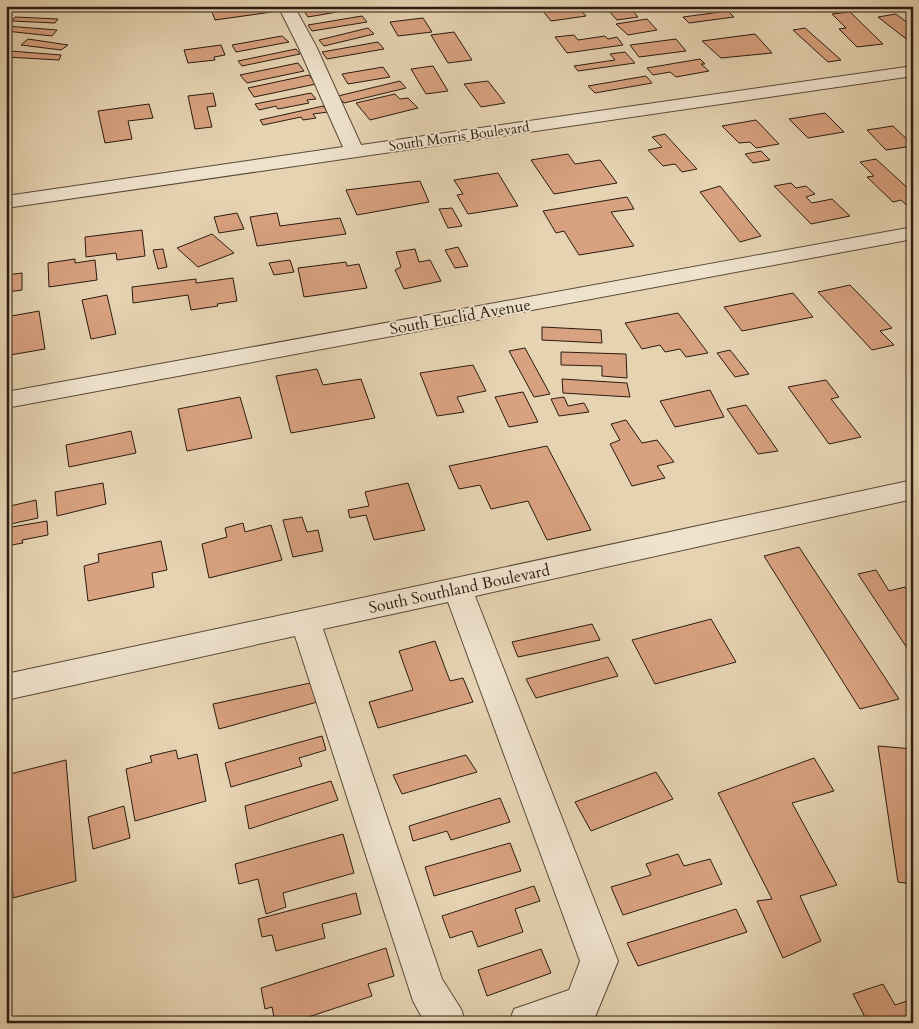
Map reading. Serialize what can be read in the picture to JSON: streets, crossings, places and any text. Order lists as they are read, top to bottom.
{
  "streets": {
    "street": ["South Morris Boulevard", "South Euclid Avenue", "South Southland Boulevard"]
  }
}
